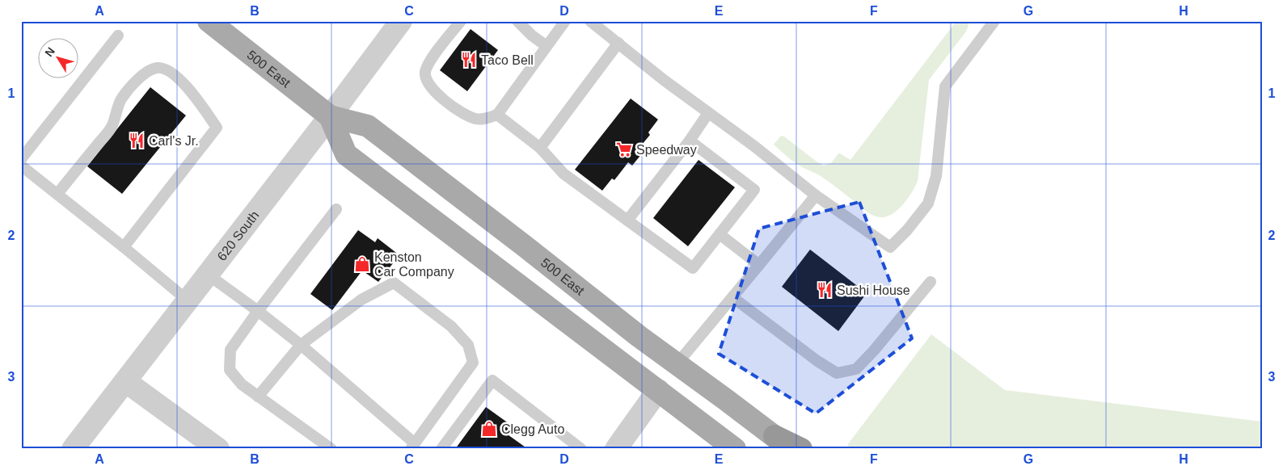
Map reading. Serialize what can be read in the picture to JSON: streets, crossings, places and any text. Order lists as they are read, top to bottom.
{
  "streets": {
    "main road": ["500 East"],
    "street": ["620 South"]
  },
  "crossings": [
    ["500 East", "620 South"]
  ],
  "places": {
    "restaurant": ["Taco Bell", "Carl's Jr.", "Sushi House"],
    "supermarket": ["Speedway"],
    "shop": ["Kenston Car Company", "Clegg Auto"]
  },
  "north": "top left",
  "grid": {
    "columns": [
      "A",
      "B",
      "C",
      "D",
      "E",
      "F",
      "G",
      "H"
    ],
    "rows": ["1", "2", "3"]
  }
}
